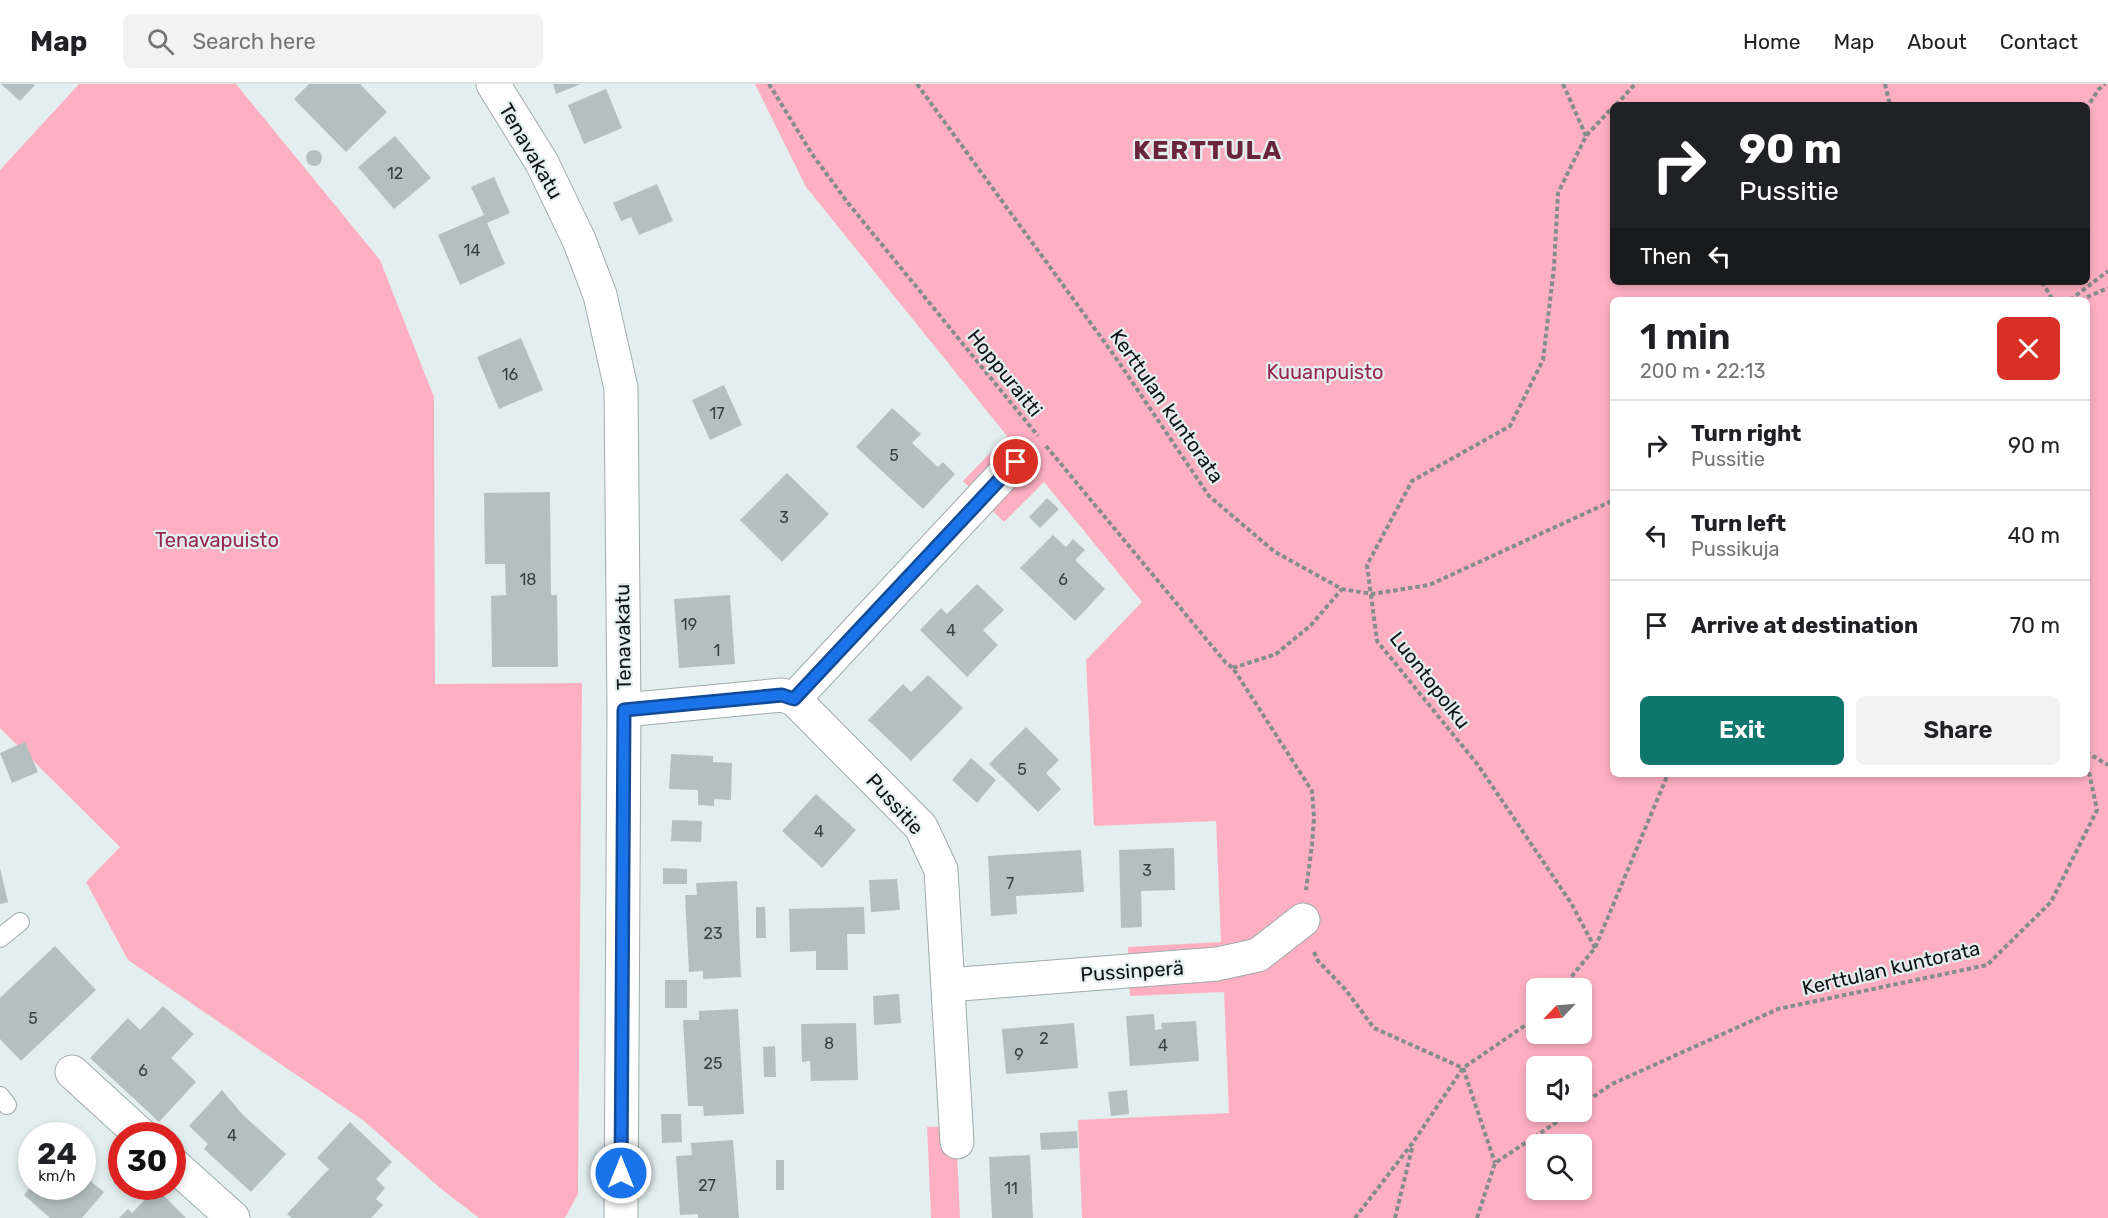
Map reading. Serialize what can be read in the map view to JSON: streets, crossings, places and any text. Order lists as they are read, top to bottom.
{
  "streets": {
    "street": ["Tenavakatu", "Pussitie", "Pussinperä"],
    "path": ["Hoppuraitti", "Kerttulan kuntorata", "Luontopolku"]
  },
  "crossings": [
    ["Hoppuraitti", "Pussinperä"],
    ["Kerttulan kuntorata", "Luontopolku"],
    ["Pussitie", "Pussinperä"]
  ],
  "districts": ["KERTTULA"],
  "parks": ["Kuuanpuisto", "Tenavapuisto"],
  "house_numbers": [
    "12",
    "14",
    "16",
    "17",
    "5",
    "3",
    "18",
    "6",
    "19",
    "4",
    "1",
    "5",
    "4",
    "3",
    "7",
    "23",
    "5",
    "2",
    "8",
    "4",
    "9",
    "25",
    "6",
    "4",
    "27",
    "11"
  ],
  "north": "bottom left",
  "page": {
    "header": "Map",
    "search": "Search here",
    "nav": [
      "Home",
      "Map",
      "About",
      "Contact"
    ],
    "turn": ["90 m", "Pussitie"],
    "then": "Then",
    "heading": ["1 min", "200 m · 22:13"],
    "list": [
      {
        "name": "Turn right",
        "note": "Pussitie",
        "value": "90 m"
      },
      {
        "name": "Turn left",
        "note": "Pussikuja",
        "value": "40 m"
      },
      {
        "name": "Arrive at destination",
        "value": "70 m"
      }
    ],
    "buttons": ["Exit", "Share"],
    "speed": "24 km/h",
    "limit": "30"
  }
}
